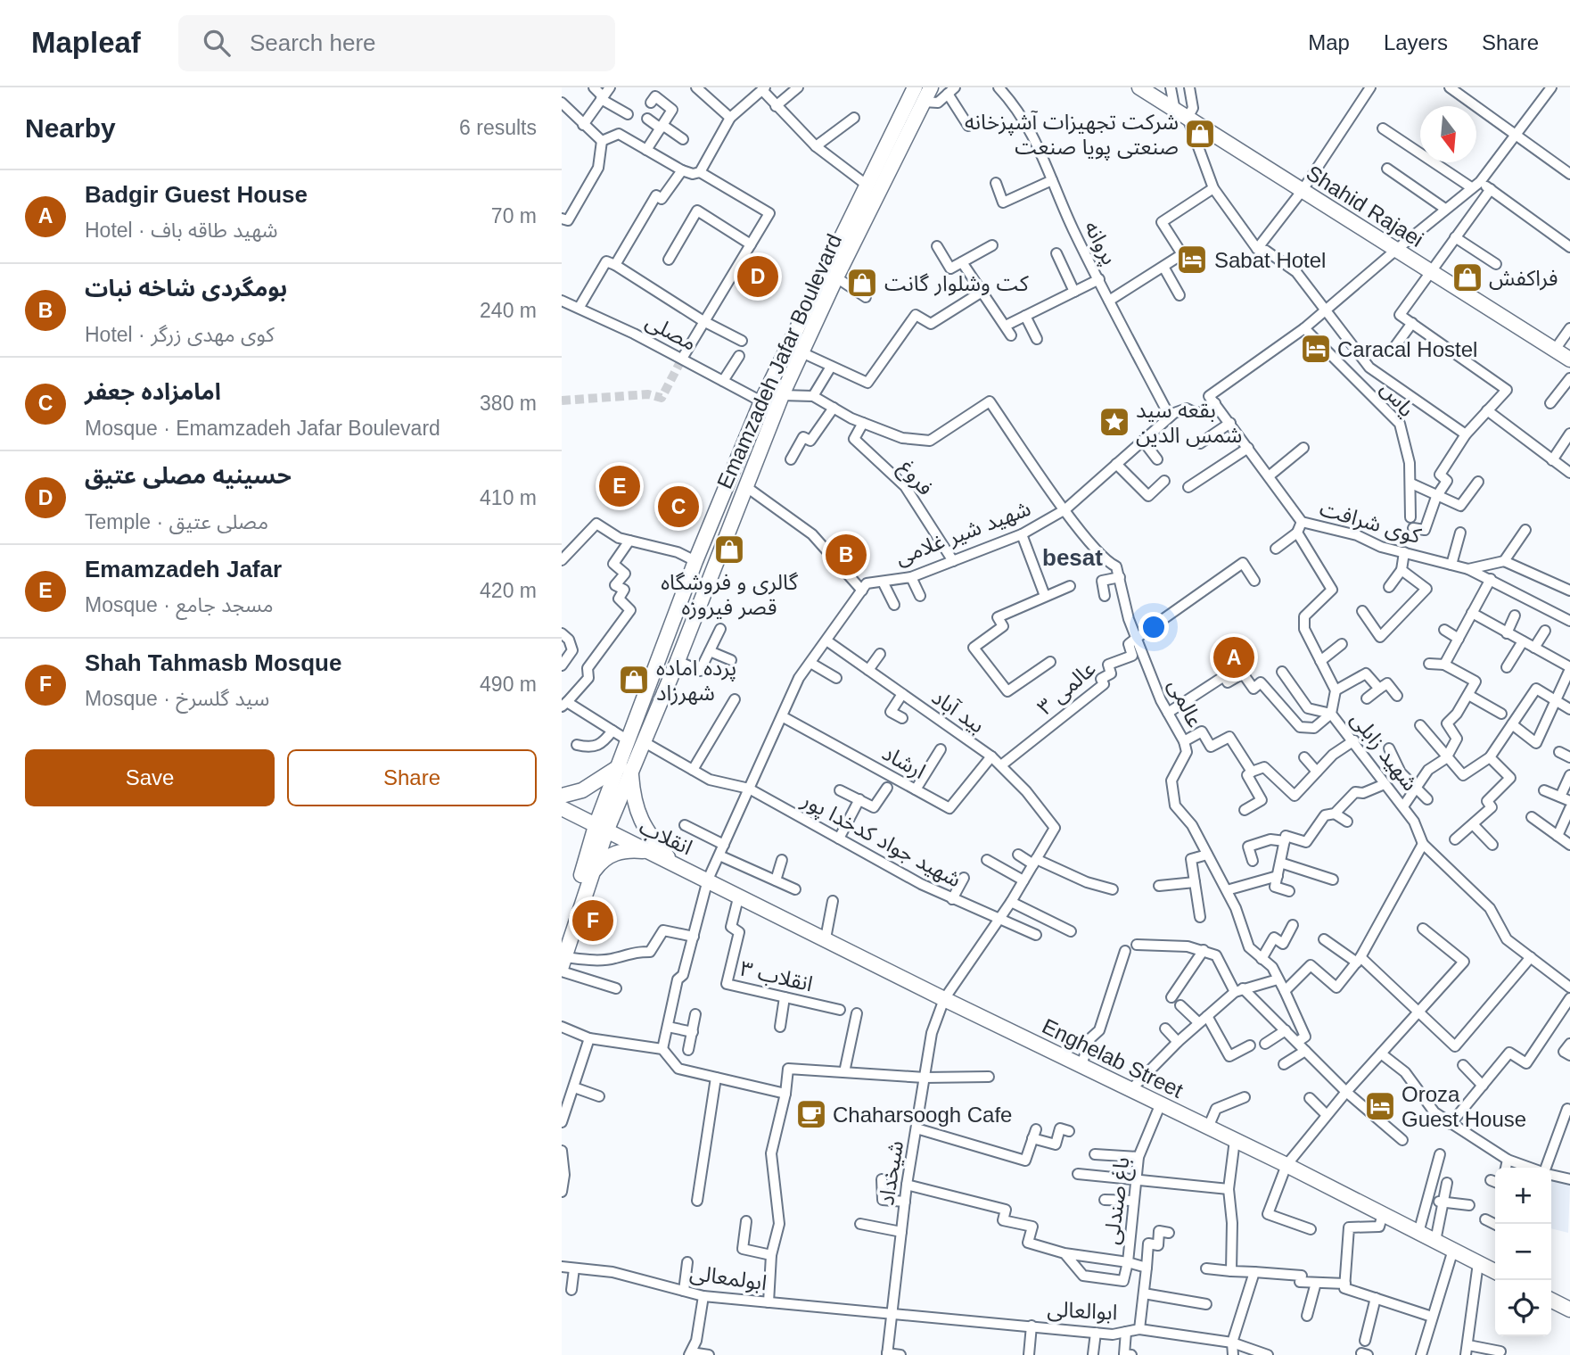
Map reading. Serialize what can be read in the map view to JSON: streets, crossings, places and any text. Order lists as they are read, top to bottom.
{
  "streets": {
    "main road": [
      "Shahid Rajaei",
      "Emamzadeh Jafar Boulevard",
      "انقلاب",
      "Enghelab Street"
    ],
    "street": [
      "پروانه",
      "مصلی",
      "یاس",
      "فروغ",
      "کوی شرافت",
      "شهید شیر غلامی",
      "عالمی ۳",
      "عالمی",
      "بید آباد",
      "شهید زابلی",
      "ارشاد",
      "شهید جواد کدخدا پور",
      "انقلاب ۳",
      "شیخداد",
      "باغ صندلی",
      "ابولمعالی",
      "ابوالعالی"
    ]
  },
  "crossings": [
    ["پروانه", "شهید شیر غلامی"],
    ["مصلی", "Emamzadeh Jafar Boulevard"],
    ["Emamzadeh Jafar Boulevard", "انقلاب"],
    ["Emamzadeh Jafar Boulevard", "شهید جواد کدخدا پور"],
    ["فروغ", "شهید شیر غلامی"],
    ["فروغ", "عالمی"],
    ["شهید شیر غلامی", "عالمی"],
    ["عالمی ۳", "عالمی"],
    ["عالمی ۳", "بید آباد"],
    ["بید آباد", "ارشاد"],
    ["بید آباد", "شیخداد"],
    ["انقلاب", "Enghelab Street"],
    ["شهید جواد کدخدا پور", "شیخداد"],
    ["انقلاب ۳", "Enghelab Street"],
    ["Enghelab Street", "شیخداد"],
    ["Enghelab Street", "باغ صندلی"],
    ["شیخداد", "ابولمعالی"],
    ["شیخداد", "ابوالعالی"],
    ["باغ صندلی", "ابوالعالی"],
    ["ابولمعالی", "ابوالعالی"]
  ],
  "districts": ["besat"],
  "places": {
    "shop": [
      "شرکت تجهیزات آشپزخانه صنعتی پویا صنعت",
      "فراکفش",
      "کت وشلوار گانت",
      "گالری و فروشگاه قصر فیروزه",
      "پرده اماده شهرزاد"
    ],
    "hotel": ["Sabat Hotel", "Caracal Hostel", "Oroza Guest House"],
    "place": ["بقعه سید شمس الدین"],
    "cafe": ["Chaharsoogh Cafe"]
  },
  "north": "bottom",
  "page": {
    "header": "Mapleaf",
    "search": "Search here",
    "nav": ["Map", "Layers", "Share"],
    "heading": ["Nearby", "6 results"],
    "list": [
      {
        "mark": "A",
        "name": "Badgir Guest House",
        "note": "Hotel · شهید طاقه باف",
        "value": "70 m"
      },
      {
        "mark": "B",
        "name": "بومگردی شاخه نبات",
        "note": "Hotel · کوی مهدی زرگر",
        "value": "240 m"
      },
      {
        "mark": "C",
        "name": "امامزاده جعفر",
        "note": "Mosque · Emamzadeh Jafar Boulevard",
        "value": "380 m"
      },
      {
        "mark": "D",
        "name": "حسینیه مصلی عتیق",
        "note": "Temple · مصلی عتیق",
        "value": "410 m"
      },
      {
        "mark": "E",
        "name": "Emamzadeh Jafar",
        "note": "Mosque · مسجد جامع",
        "value": "420 m"
      },
      {
        "mark": "F",
        "name": "Shah Tahmasb Mosque",
        "note": "Mosque · سید گلسرخ",
        "value": "490 m"
      }
    ],
    "pins": [
      "D",
      "E",
      "C",
      "B",
      "A",
      "F"
    ],
    "buttons": ["Save", "Share"],
    "map_buttons": ["+", "−"]
  }
}
